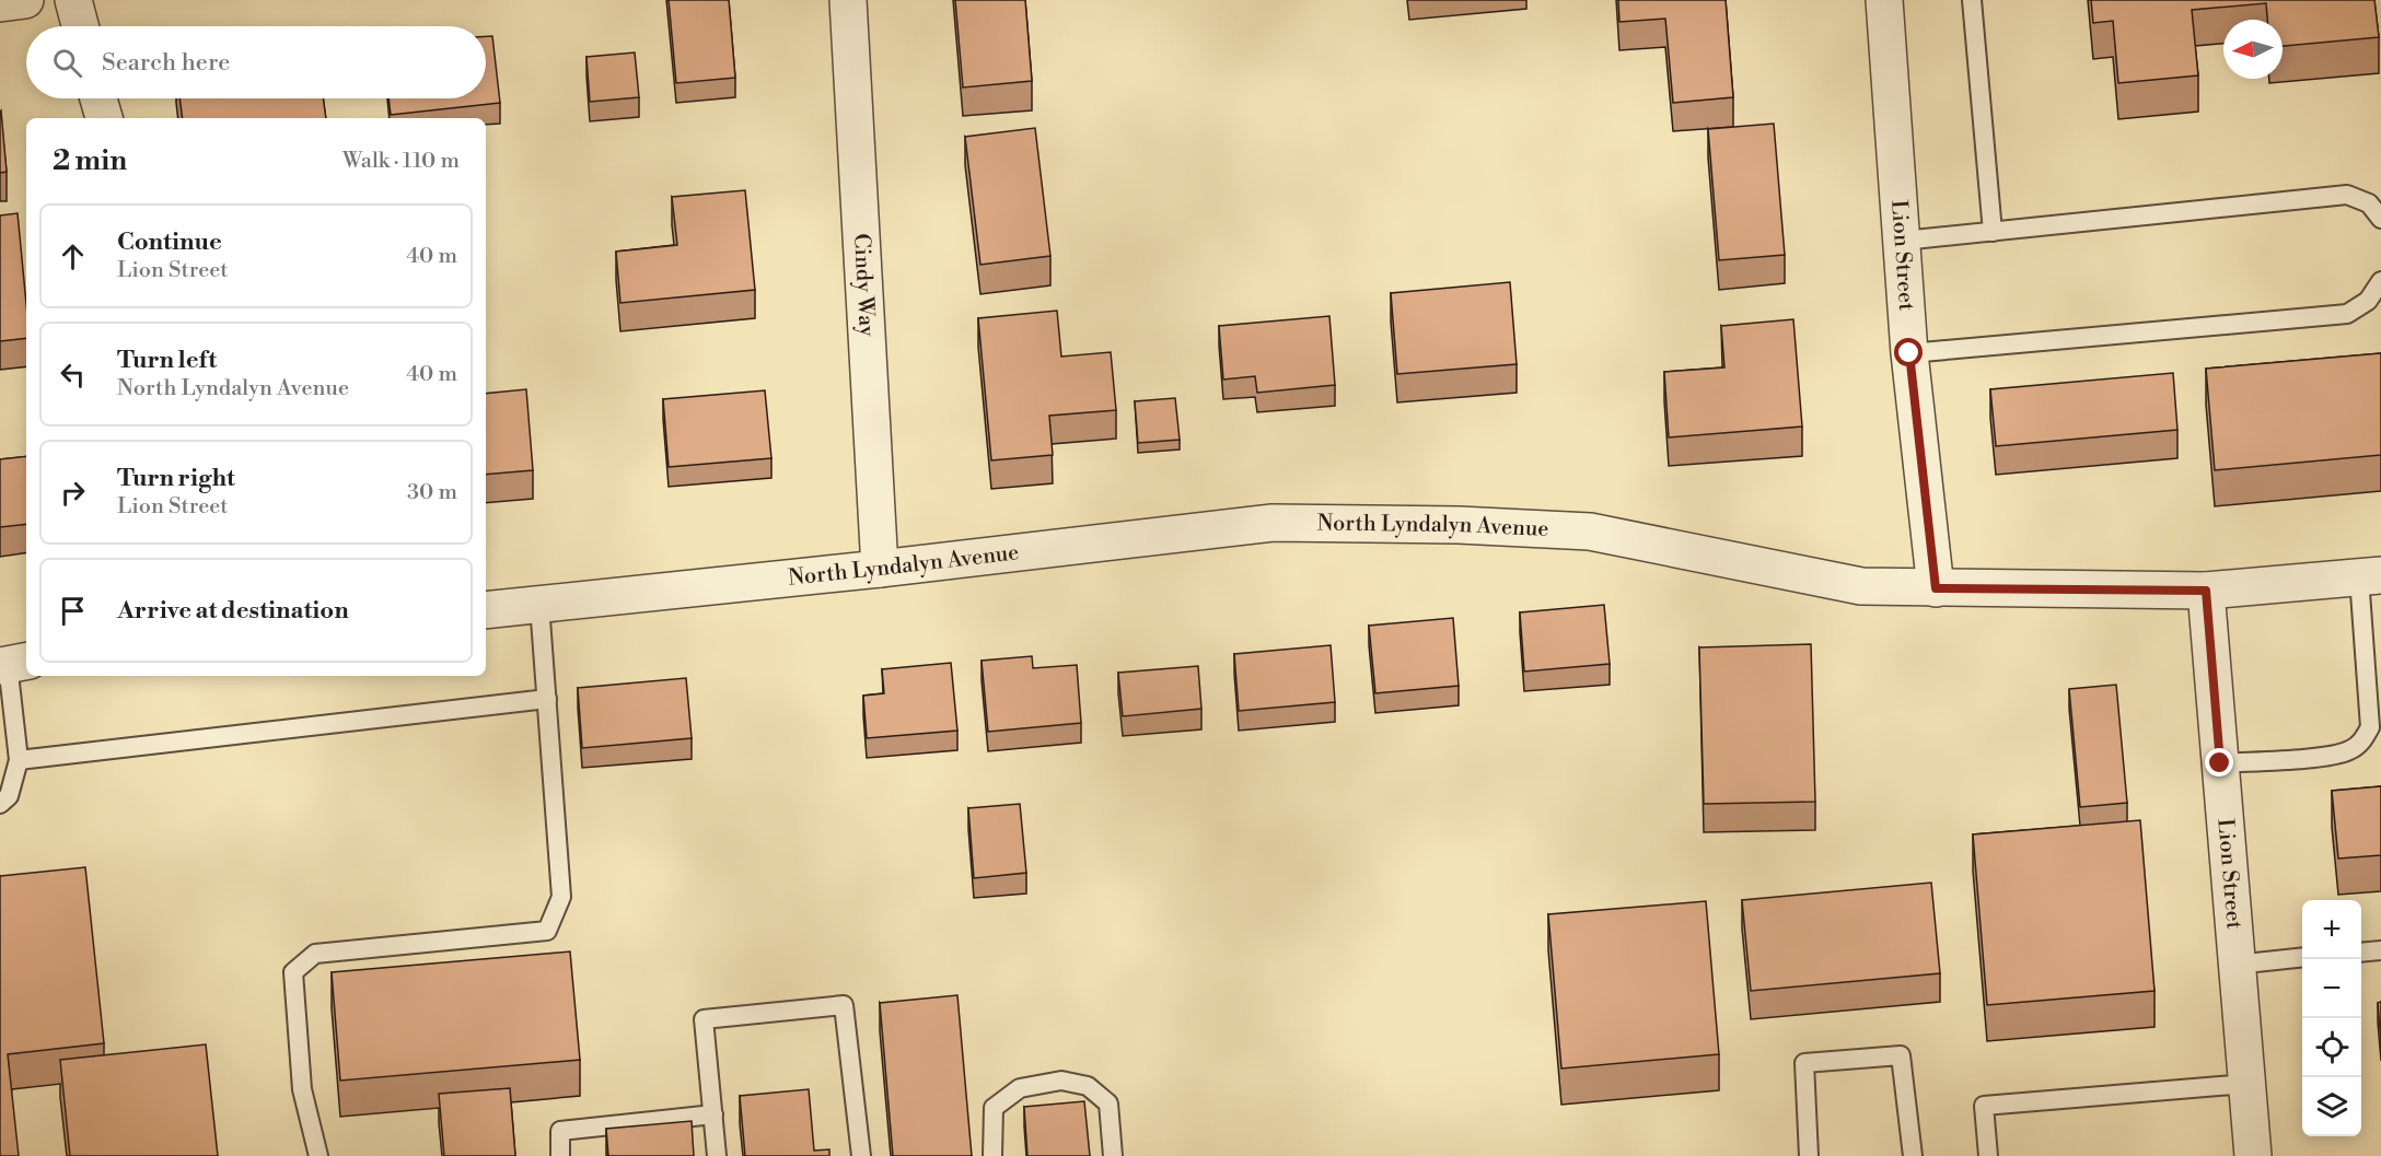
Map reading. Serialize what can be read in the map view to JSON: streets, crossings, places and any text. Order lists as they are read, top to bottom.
{
  "streets": {
    "street": ["Lion Street", "Cindy Way", "North Lyndalyn Avenue"]
  },
  "crossings": [
    ["Lion Street", "North Lyndalyn Avenue"],
    ["Cindy Way", "North Lyndalyn Avenue"]
  ],
  "north": "left",
  "page": {
    "search": "Search here",
    "heading": ["2 min", "Walk · 110 m"],
    "list": [
      ["Continue", "Lion Street", "40 m"],
      ["Turn left", "North Lyndalyn Avenue", "40 m"],
      ["Turn right", "Lion Street", "30 m"],
      "Arrive at destination"
    ],
    "map_buttons": ["+", "−"]
  }
}
